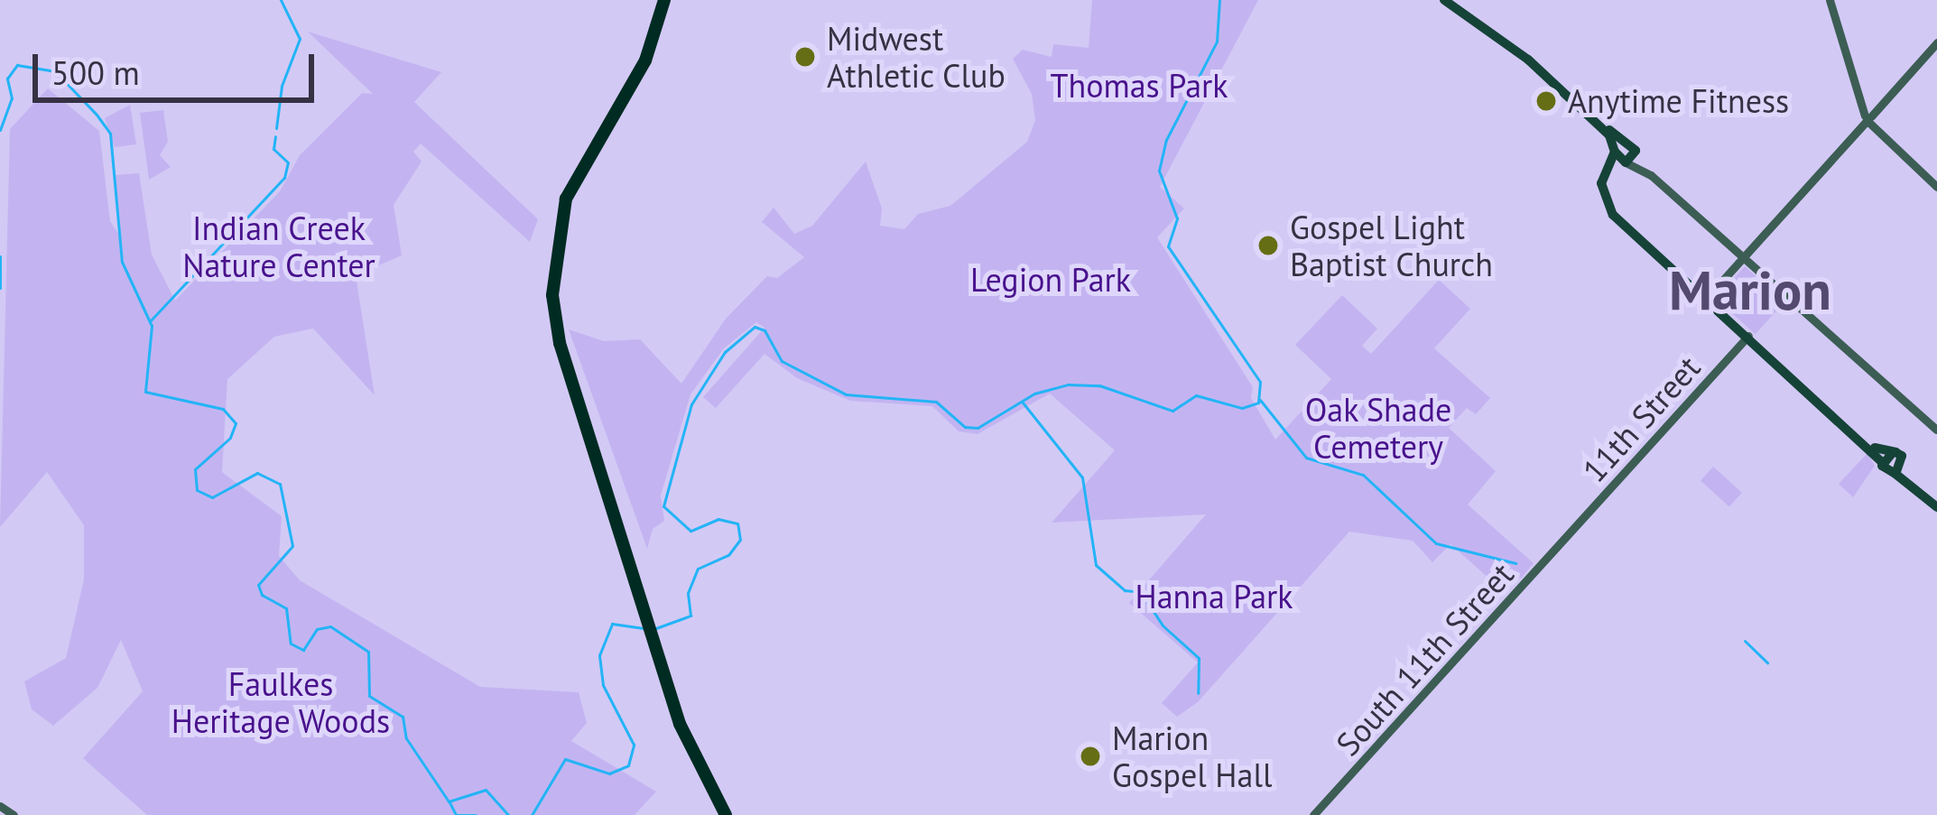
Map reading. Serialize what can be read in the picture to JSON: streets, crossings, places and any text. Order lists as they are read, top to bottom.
{
  "streets": {
    "street": ["11th Street", "South 11th Street"]
  },
  "crossings": [
    ["11th Street", "South 11th Street"]
  ],
  "districts": ["Marion"],
  "parks": [
    "Thomas Park",
    "Indian Creek Nature Center",
    "Legion Park",
    "Oak Shade Cemetery",
    "Hanna Park",
    "Faulkes Heritage Woods"
  ],
  "places": [
    "Midwest Athletic Club",
    "Anytime Fitness",
    "Gospel Light Baptist Church",
    "Marion Gospel Hall"
  ],
  "scale_bar": "500 m"
}
